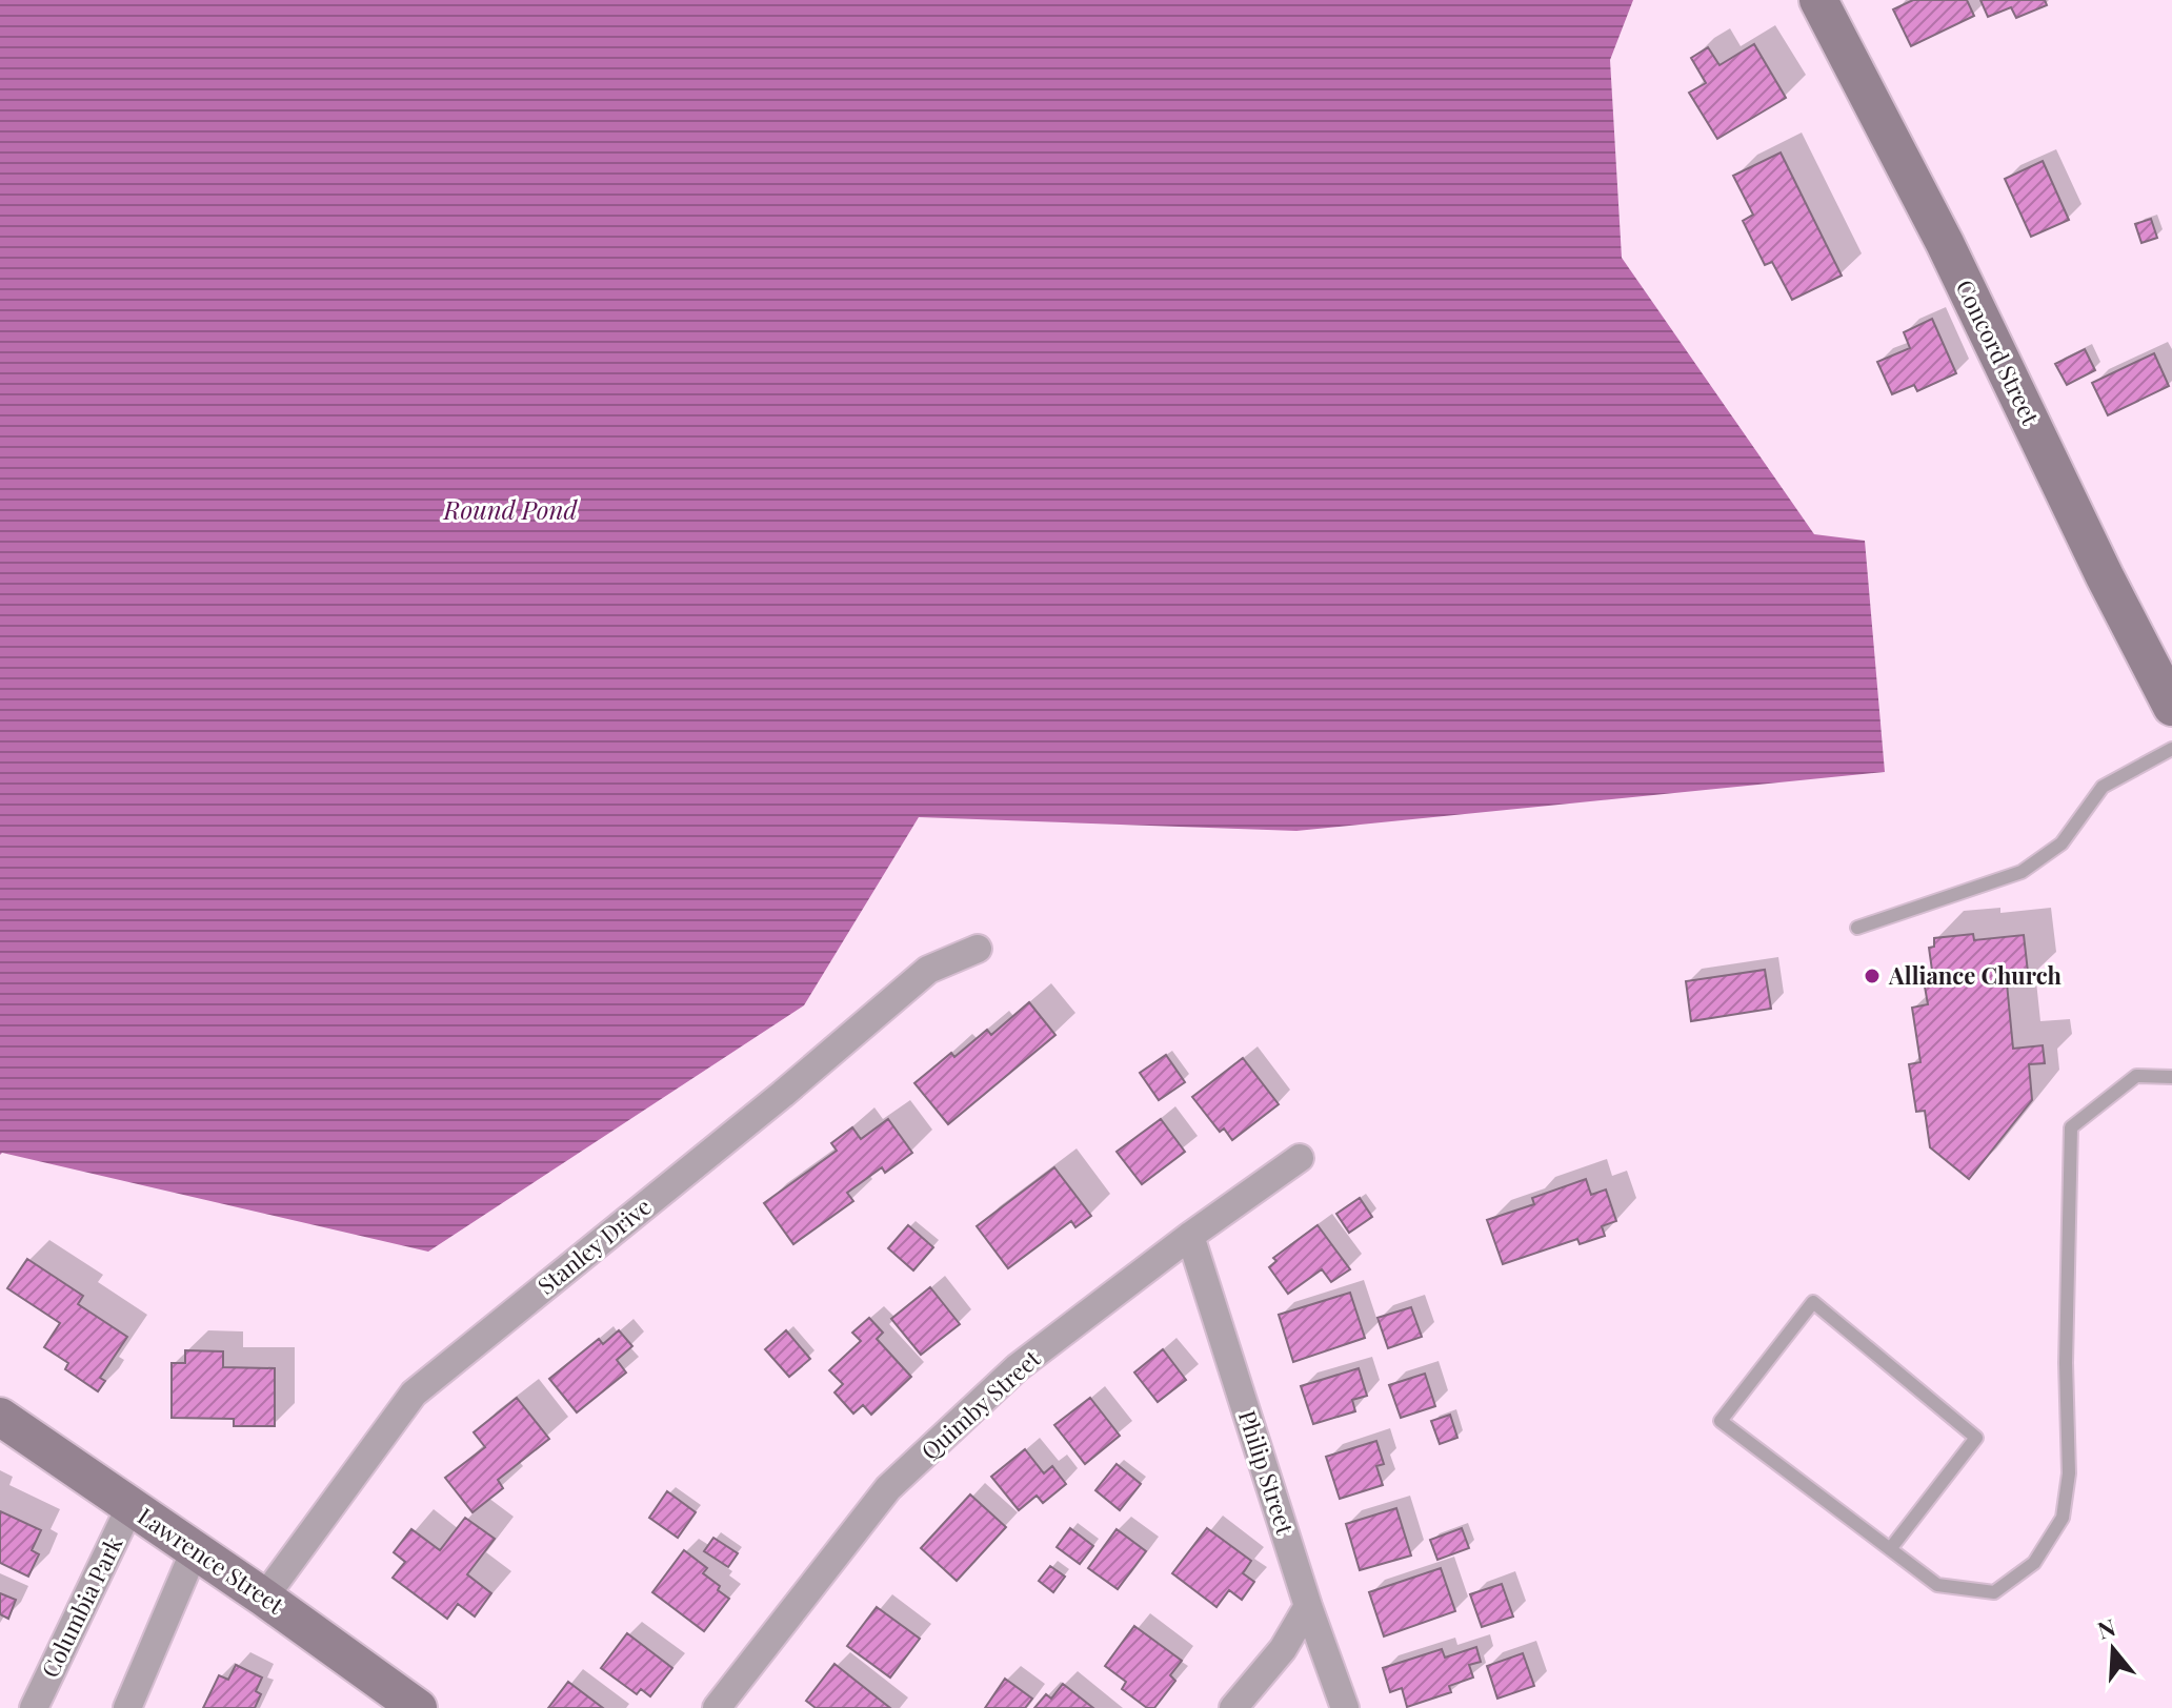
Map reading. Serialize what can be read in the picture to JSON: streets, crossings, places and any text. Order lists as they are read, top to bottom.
{
  "streets": {
    "main road": ["Concord Street", "Lawrence Street"],
    "street": [
      "Stanley Drive",
      "Quimby Street",
      "Philip Street",
      "Columbia Park"
    ]
  },
  "crossings": [
    ["Stanley Drive", "Lawrence Street"],
    ["Quimby Street", "Philip Street"],
    ["Lawrence Street", "Columbia Park"]
  ],
  "water": ["Round Pond"],
  "places": ["Alliance Church"],
  "north": "top"
}
